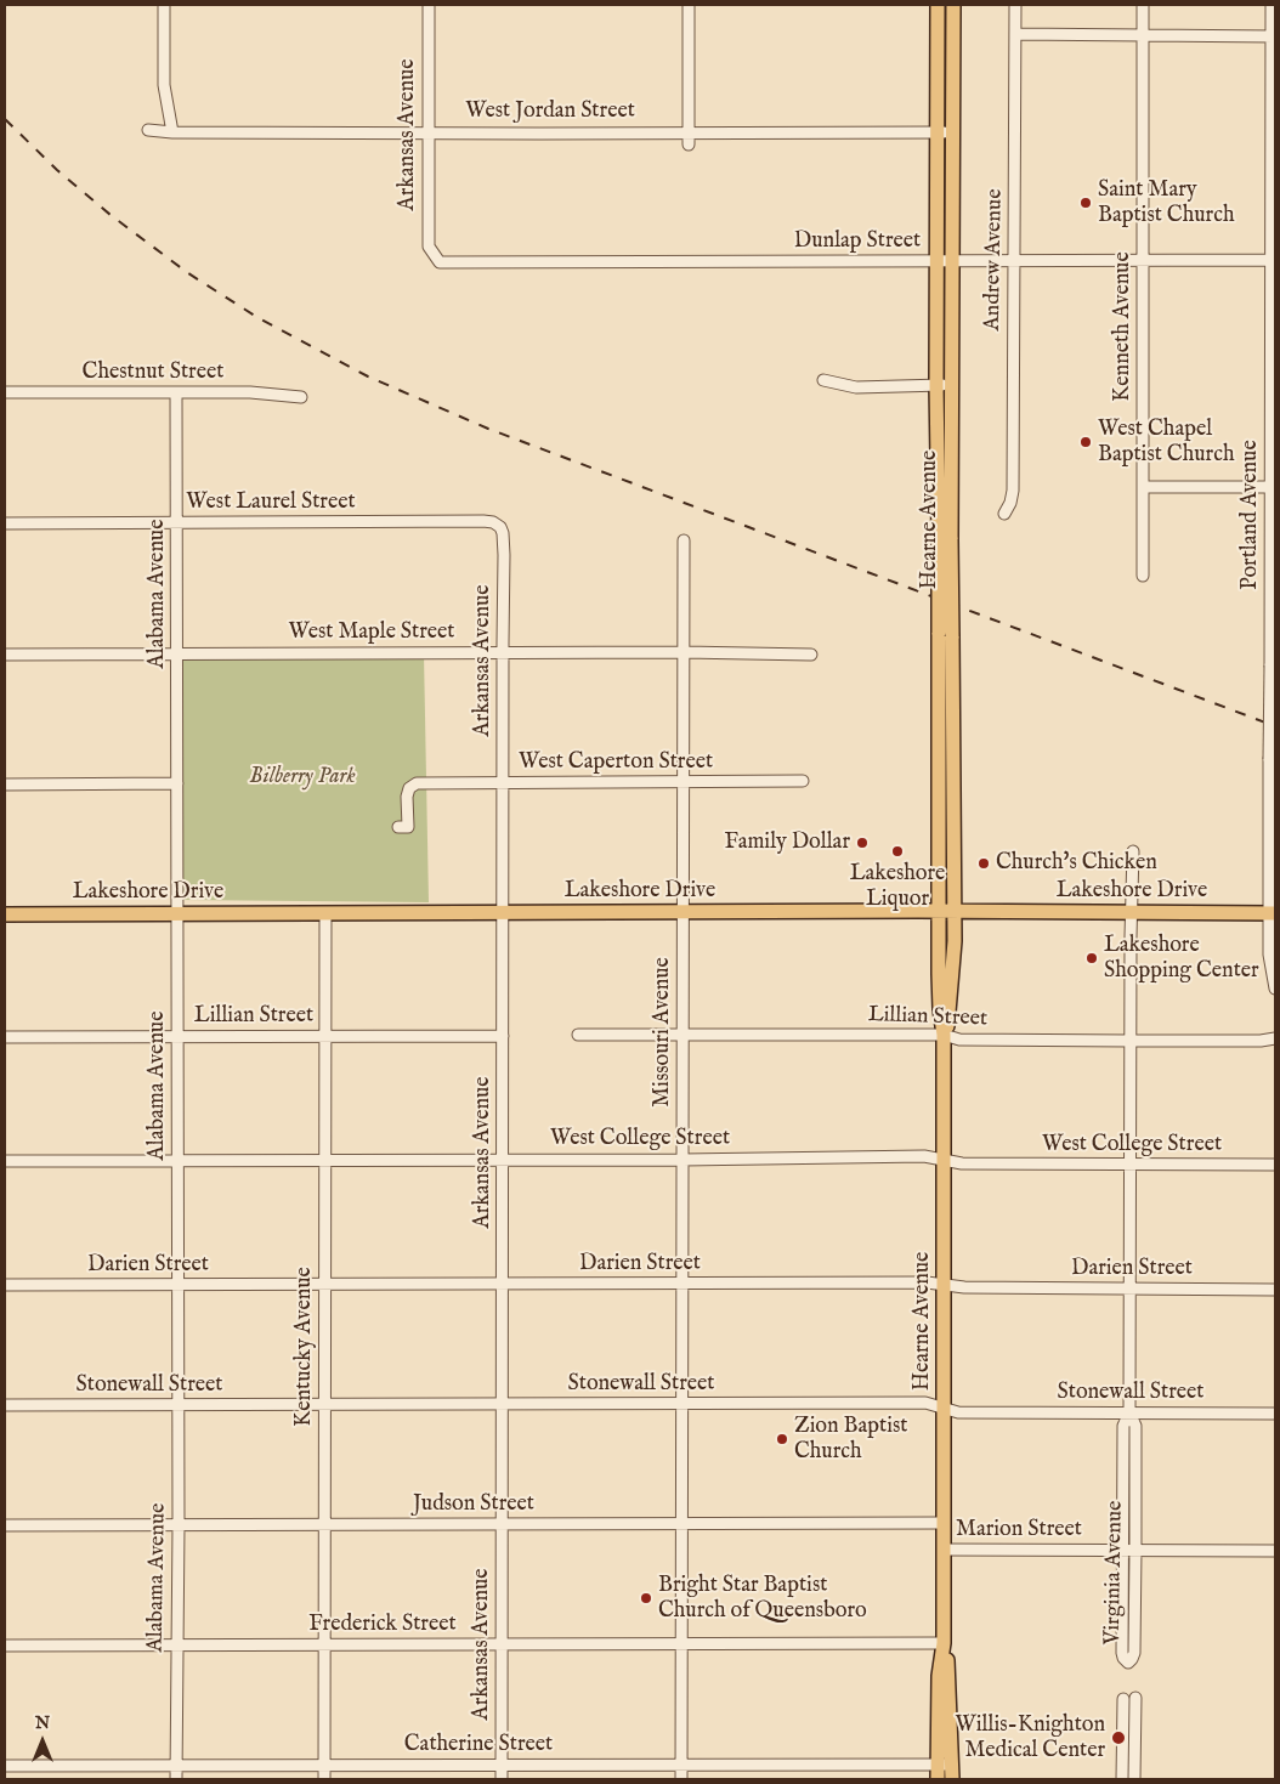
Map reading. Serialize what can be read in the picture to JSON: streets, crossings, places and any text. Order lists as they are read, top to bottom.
{
  "streets": {
    "main road": ["Hearne Avenue", "Lakeshore Drive"],
    "street": [
      "West Jordan Street",
      "Arkansas Avenue",
      "Dunlap Street",
      "Andrew Avenue",
      "Kenneth Avenue",
      "Chestnut Street",
      "West Laurel Street",
      "Portland Avenue",
      "Alabama Avenue",
      "West Maple Street",
      "West Caperton Street",
      "Lillian Street",
      "Missouri Avenue",
      "West College Street",
      "Darien Street",
      "Kentucky Avenue",
      "Stonewall Street",
      "Judson Street",
      "Marion Street",
      "Virginia Avenue",
      "Frederick Street",
      "Catherine Street"
    ]
  },
  "crossings": [
    ["West Jordan Street", "Arkansas Avenue"],
    ["West Jordan Street", "Hearne Avenue"],
    ["Arkansas Avenue", "Dunlap Street"],
    ["Arkansas Avenue", "West Laurel Street"],
    ["Arkansas Avenue", "West Maple Street"],
    ["Arkansas Avenue", "West Caperton Street"],
    ["Arkansas Avenue", "Lakeshore Drive"],
    ["Arkansas Avenue", "Lillian Street"],
    ["Arkansas Avenue", "West College Street"],
    ["Arkansas Avenue", "Darien Street"],
    ["Arkansas Avenue", "Stonewall Street"],
    ["Arkansas Avenue", "Judson Street"],
    ["Arkansas Avenue", "Frederick Street"],
    ["Arkansas Avenue", "Catherine Street"],
    ["Dunlap Street", "Andrew Avenue"],
    ["Dunlap Street", "Kenneth Avenue"],
    ["Dunlap Street", "Portland Avenue"],
    ["Dunlap Street", "Hearne Avenue"],
    ["Chestnut Street", "Alabama Avenue"],
    ["West Laurel Street", "Alabama Avenue"],
    ["Portland Avenue", "Lakeshore Drive"],
    ["Hearne Avenue", "Lakeshore Drive"],
    ["Hearne Avenue", "Lillian Street"],
    ["Hearne Avenue", "West College Street"],
    ["Hearne Avenue", "Darien Street"],
    ["Hearne Avenue", "Stonewall Street"],
    ["Hearne Avenue", "Judson Street"],
    ["Hearne Avenue", "Marion Street"],
    ["Hearne Avenue", "Frederick Street"],
    ["Hearne Avenue", "Catherine Street"],
    ["Alabama Avenue", "West Maple Street"],
    ["Alabama Avenue", "Lakeshore Drive"],
    ["Alabama Avenue", "Lillian Street"],
    ["Alabama Avenue", "West College Street"],
    ["Alabama Avenue", "Darien Street"],
    ["Alabama Avenue", "Stonewall Street"],
    ["Alabama Avenue", "Judson Street"],
    ["Alabama Avenue", "Frederick Street"],
    ["Alabama Avenue", "Catherine Street"],
    ["West Maple Street", "Missouri Avenue"],
    ["West Caperton Street", "Missouri Avenue"],
    ["Lakeshore Drive", "Missouri Avenue"],
    ["Lakeshore Drive", "Kentucky Avenue"],
    ["Lakeshore Drive", "Virginia Avenue"],
    ["Lillian Street", "Missouri Avenue"],
    ["Lillian Street", "Kentucky Avenue"],
    ["Lillian Street", "Virginia Avenue"],
    ["Missouri Avenue", "West College Street"],
    ["Missouri Avenue", "Darien Street"],
    ["Missouri Avenue", "Stonewall Street"],
    ["Missouri Avenue", "Judson Street"],
    ["Missouri Avenue", "Frederick Street"],
    ["Missouri Avenue", "Catherine Street"],
    ["West College Street", "Kentucky Avenue"],
    ["West College Street", "Virginia Avenue"],
    ["Darien Street", "Kentucky Avenue"],
    ["Darien Street", "Virginia Avenue"],
    ["Kentucky Avenue", "Stonewall Street"],
    ["Kentucky Avenue", "Judson Street"],
    ["Kentucky Avenue", "Frederick Street"],
    ["Kentucky Avenue", "Catherine Street"],
    ["Stonewall Street", "Virginia Avenue"],
    ["Marion Street", "Virginia Avenue"]
  ],
  "parks": ["Bilberry Park"],
  "places": [
    "Saint Mary Baptist Church",
    "West Chapel Baptist Church",
    "Family Dollar",
    "Lakeshore Liquor",
    "Church's Chicken",
    "Lakeshore Shopping Center",
    "Zion Baptist Church",
    "Bright Star Baptist Church of Queensboro",
    "Willis-Knighton Medical Center"
  ],
  "north": "top"
}
